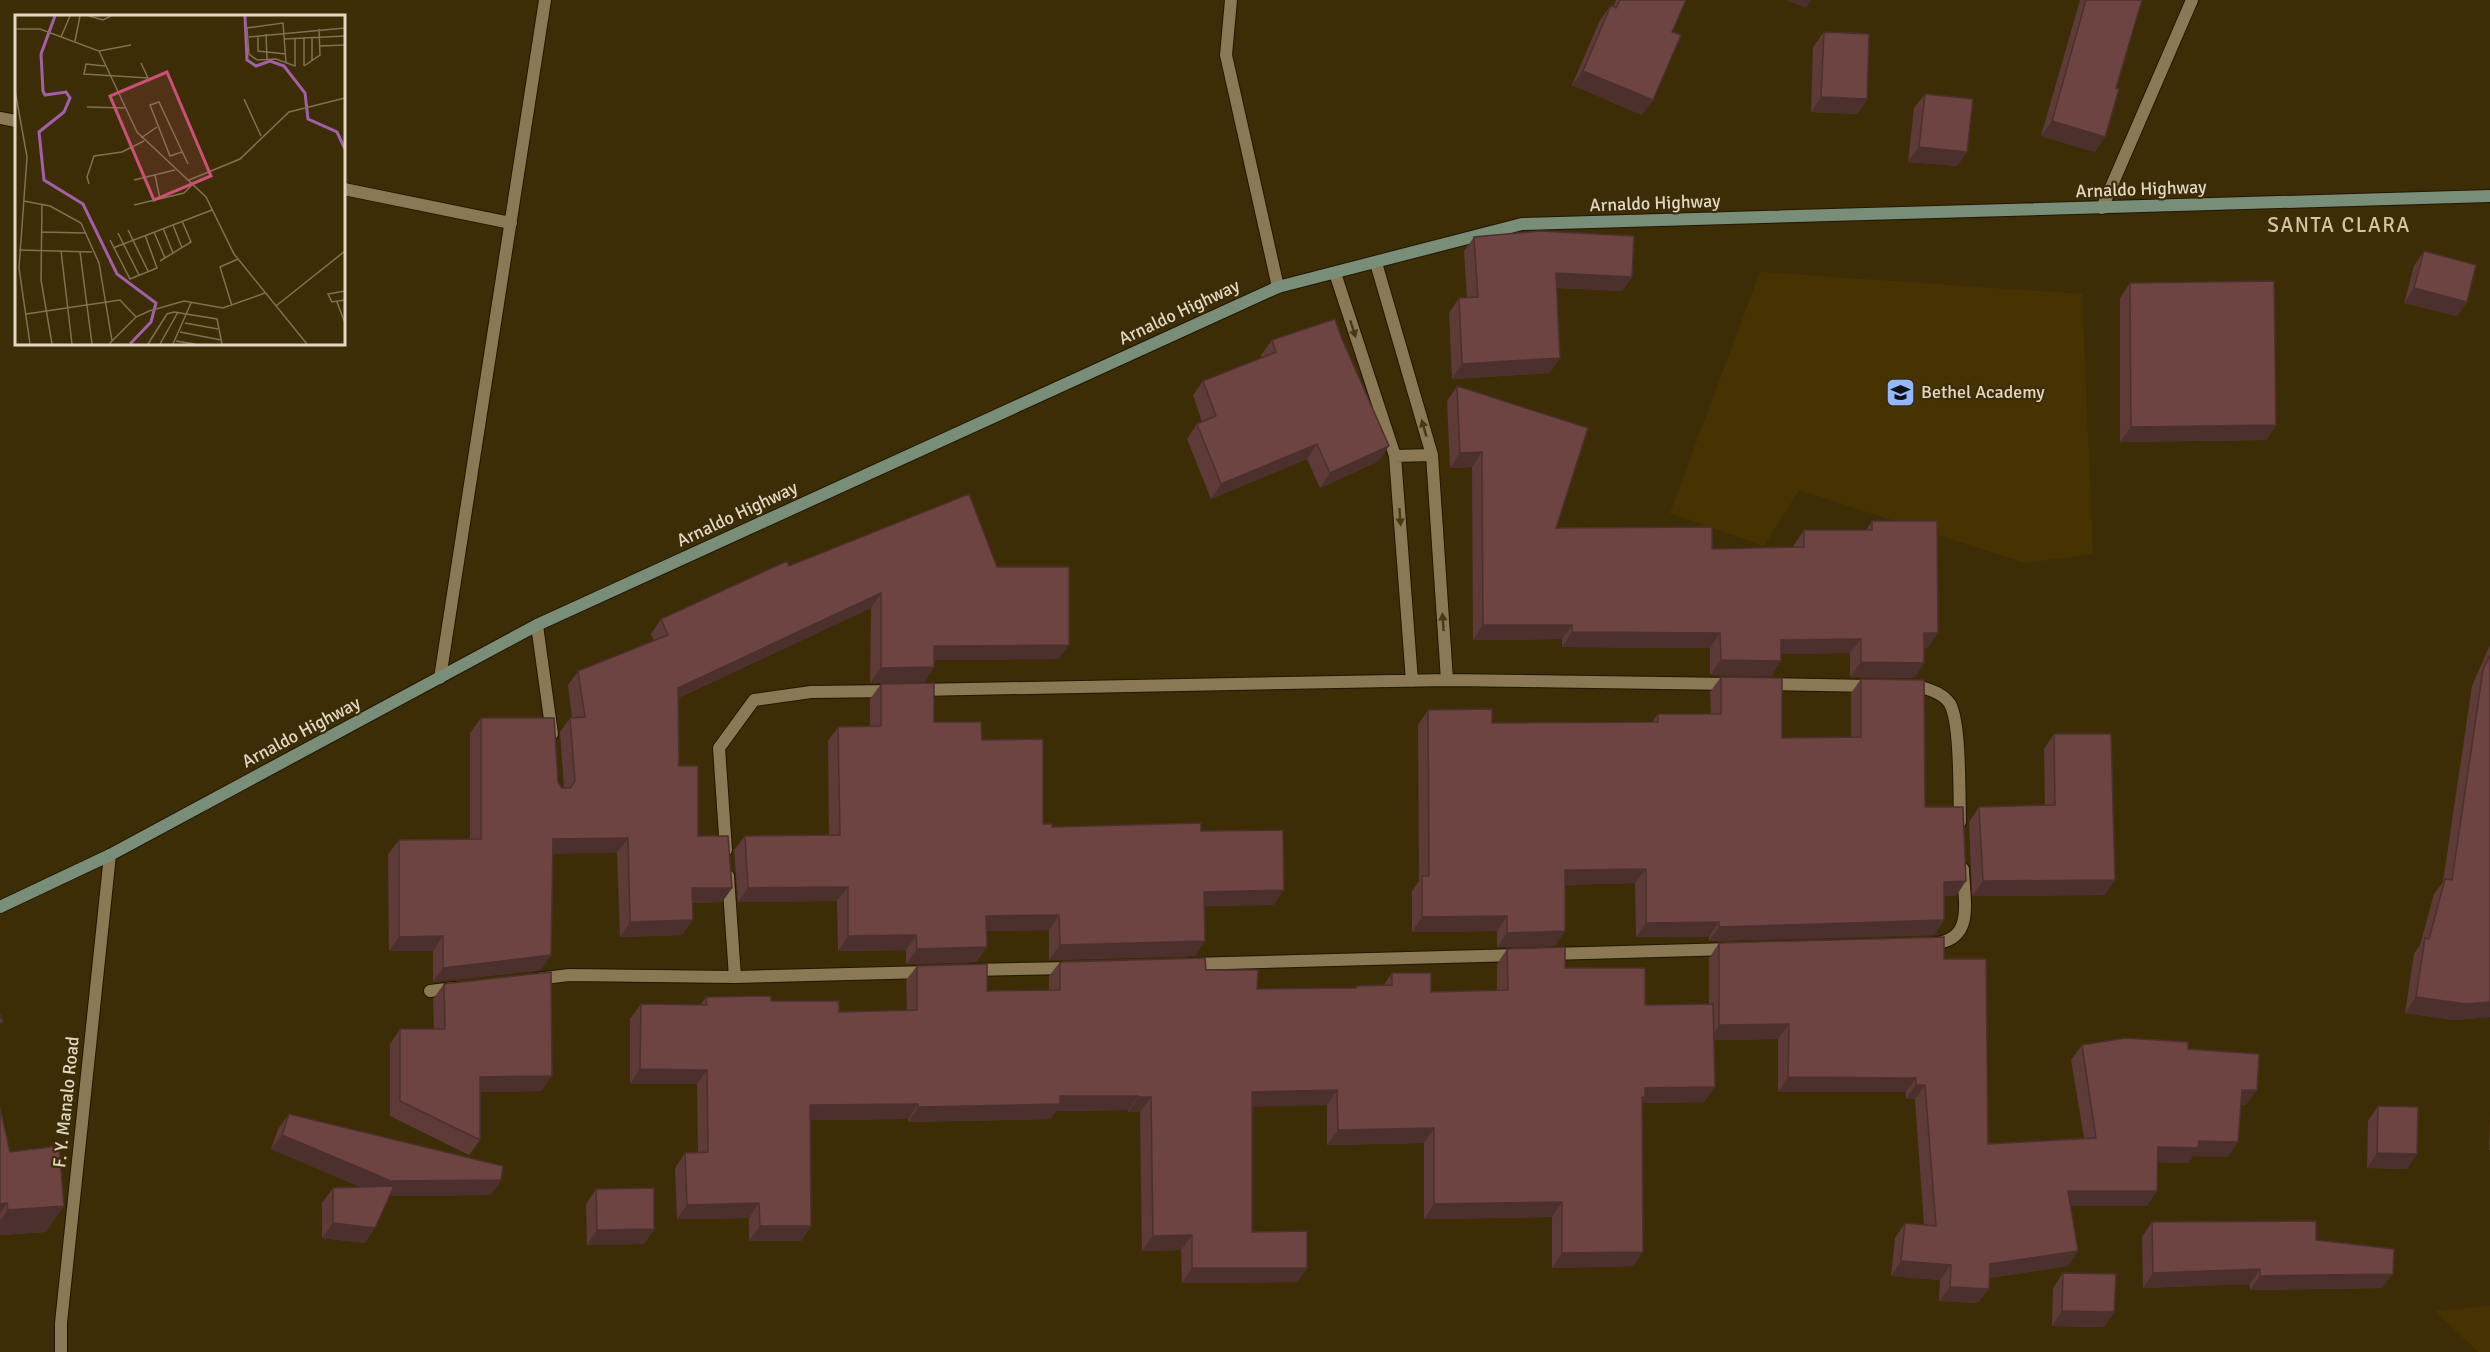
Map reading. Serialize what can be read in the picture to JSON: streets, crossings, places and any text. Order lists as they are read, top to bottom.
{
  "streets": {
    "main road": ["Arnaldo Highway"],
    "street": ["F. Y. Manalo Road"]
  },
  "crossings": [
    ["Arnaldo Highway", "F. Y. Manalo Road"]
  ],
  "districts": ["SANTA CLARA"],
  "places": {
    "school or university": ["Bethel Academy"]
  }
}
